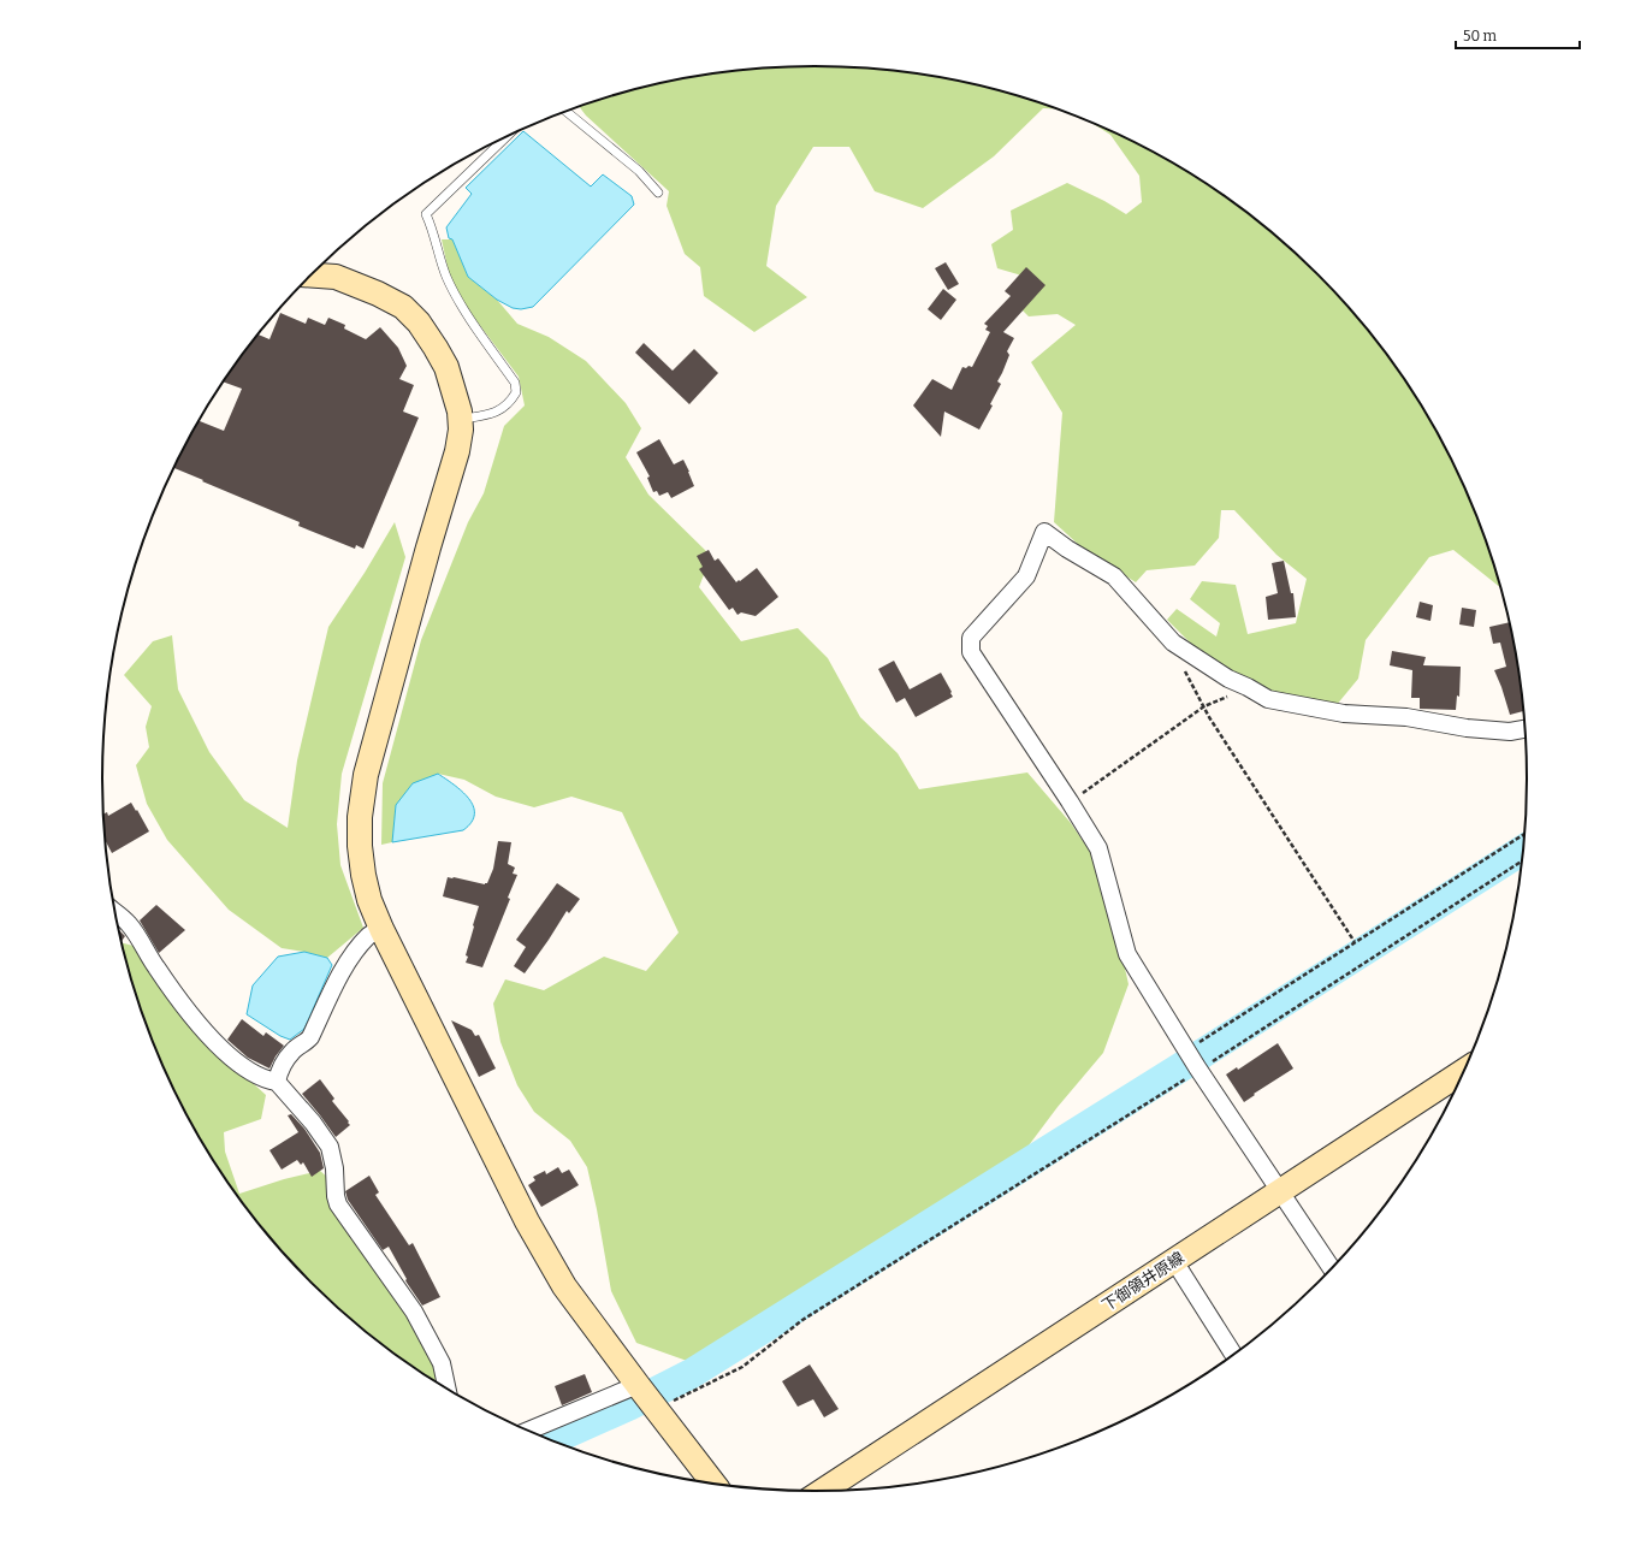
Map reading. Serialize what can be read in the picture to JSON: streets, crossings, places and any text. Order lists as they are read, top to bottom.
{
  "streets": {
    "street": ["下御領井原線"]
  },
  "scale_bar": "50 m"
}
